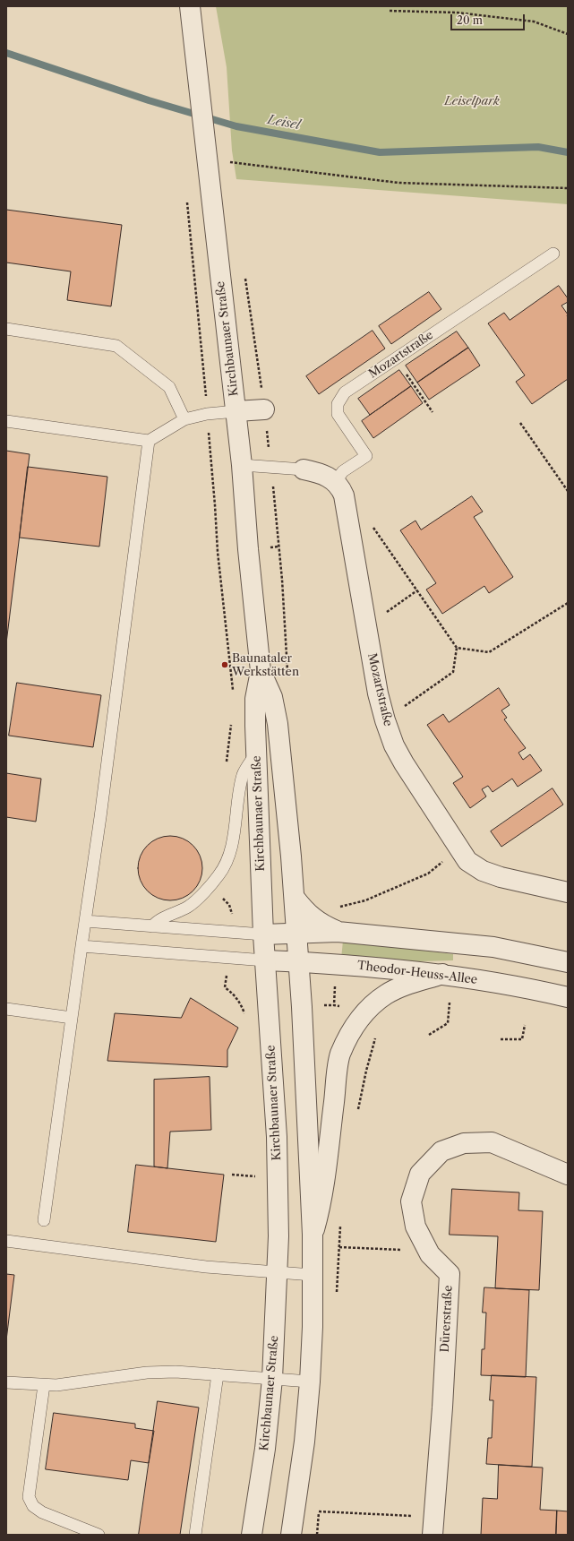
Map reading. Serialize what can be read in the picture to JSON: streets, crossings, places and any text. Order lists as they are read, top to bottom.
{
  "streets": {
    "street": [
      "Kirchbaunaer Straße",
      "Mozartstraße",
      "Theodor-Heuss-Allee",
      "Dürerstraße"
    ]
  },
  "crossings": [
    ["Kirchbaunaer Straße", "Theodor-Heuss-Allee"]
  ],
  "water": ["Leisel"],
  "parks": ["Leiselpark"],
  "places": ["Baunataler Werkstätten"],
  "scale_bar": "20 m"
}
